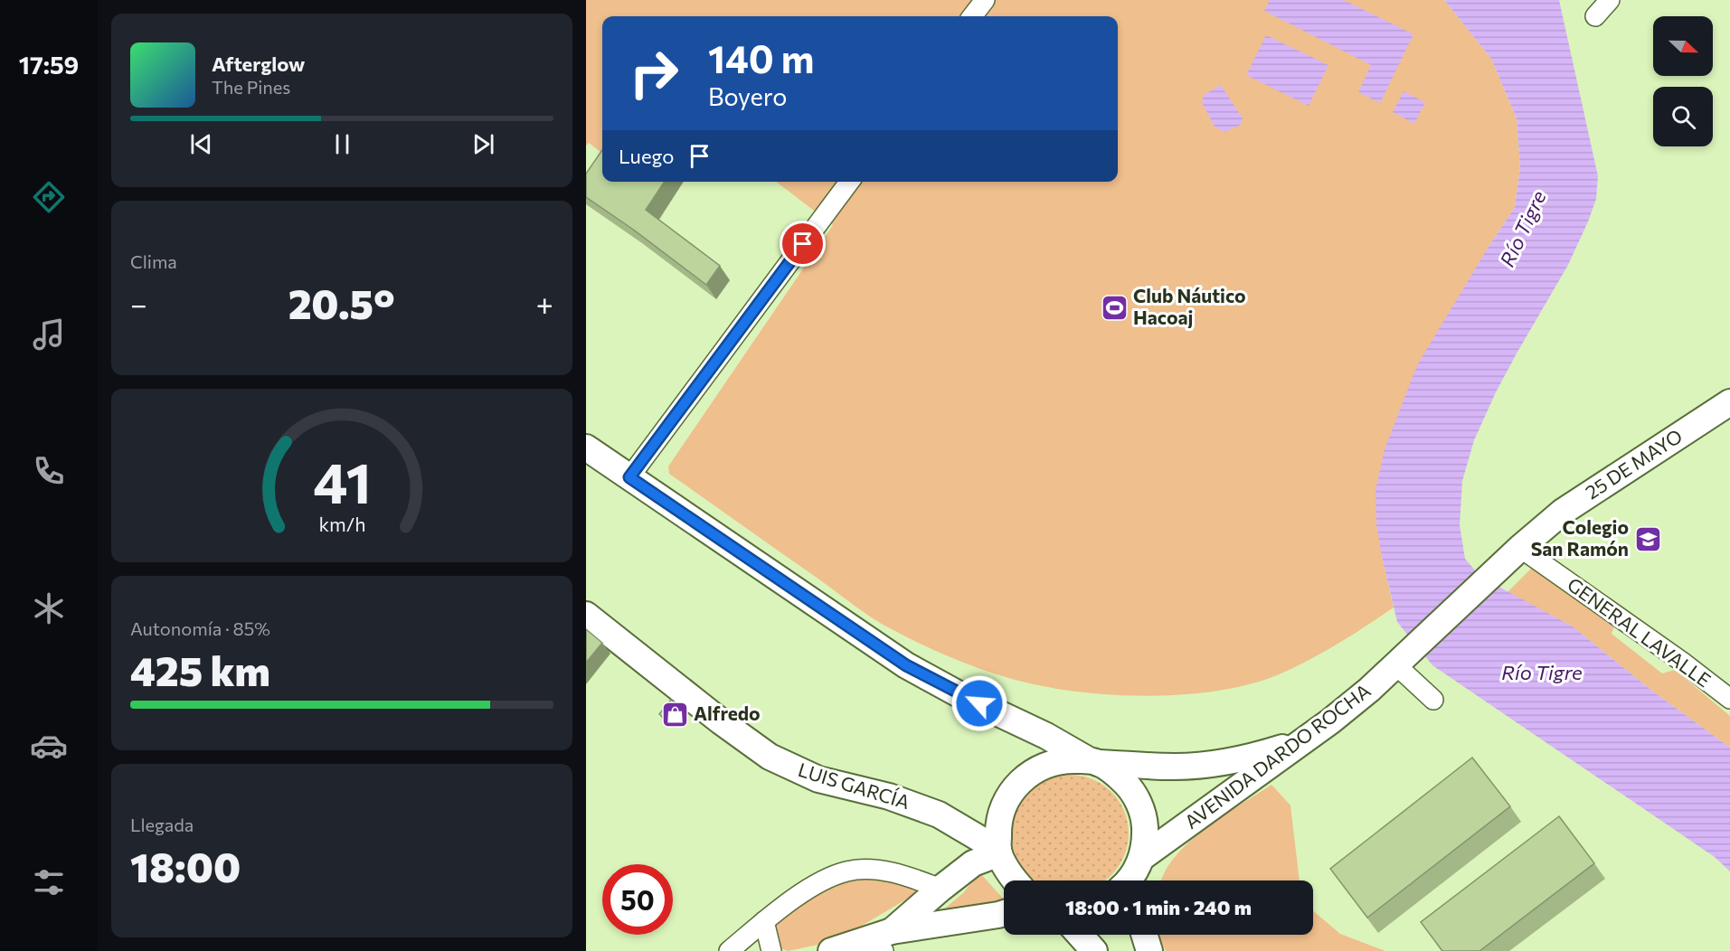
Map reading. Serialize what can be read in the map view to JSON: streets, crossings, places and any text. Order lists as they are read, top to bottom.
{
  "streets": {
    "main road": ["25 DE MAYO", "AVENIDA DARDO ROCHA", "LUIS GARCÍA"],
    "street": ["GENERAL LAVALLE"]
  },
  "crossings": [
    ["25 DE MAYO", "GENERAL LAVALLE"],
    ["25 DE MAYO", "AVENIDA DARDO ROCHA"]
  ],
  "water": ["Río Tigre"],
  "places": {
    "sports": ["Club Náutico Hacoaj"],
    "school or university": ["Colegio San Ramón"],
    "shop": ["Alfredo"]
  },
  "north": "right",
  "page": {
    "tabs": "17:59",
    "turn": ["140 m", "Boyero"],
    "song": ["Afterglow", "The Pines"],
    "then": "Luego",
    "tile": [
      "Clima",
      ["Autonomía · 85%", "425 km"],
      ["Llegada", "18:00"]
    ],
    "heat": ["−", "20.5°", "+"],
    "limit": "50",
    "trip": "18:00 · 1 min · 240 m",
    "gauge": ["41", "km/h"]
  }
}
